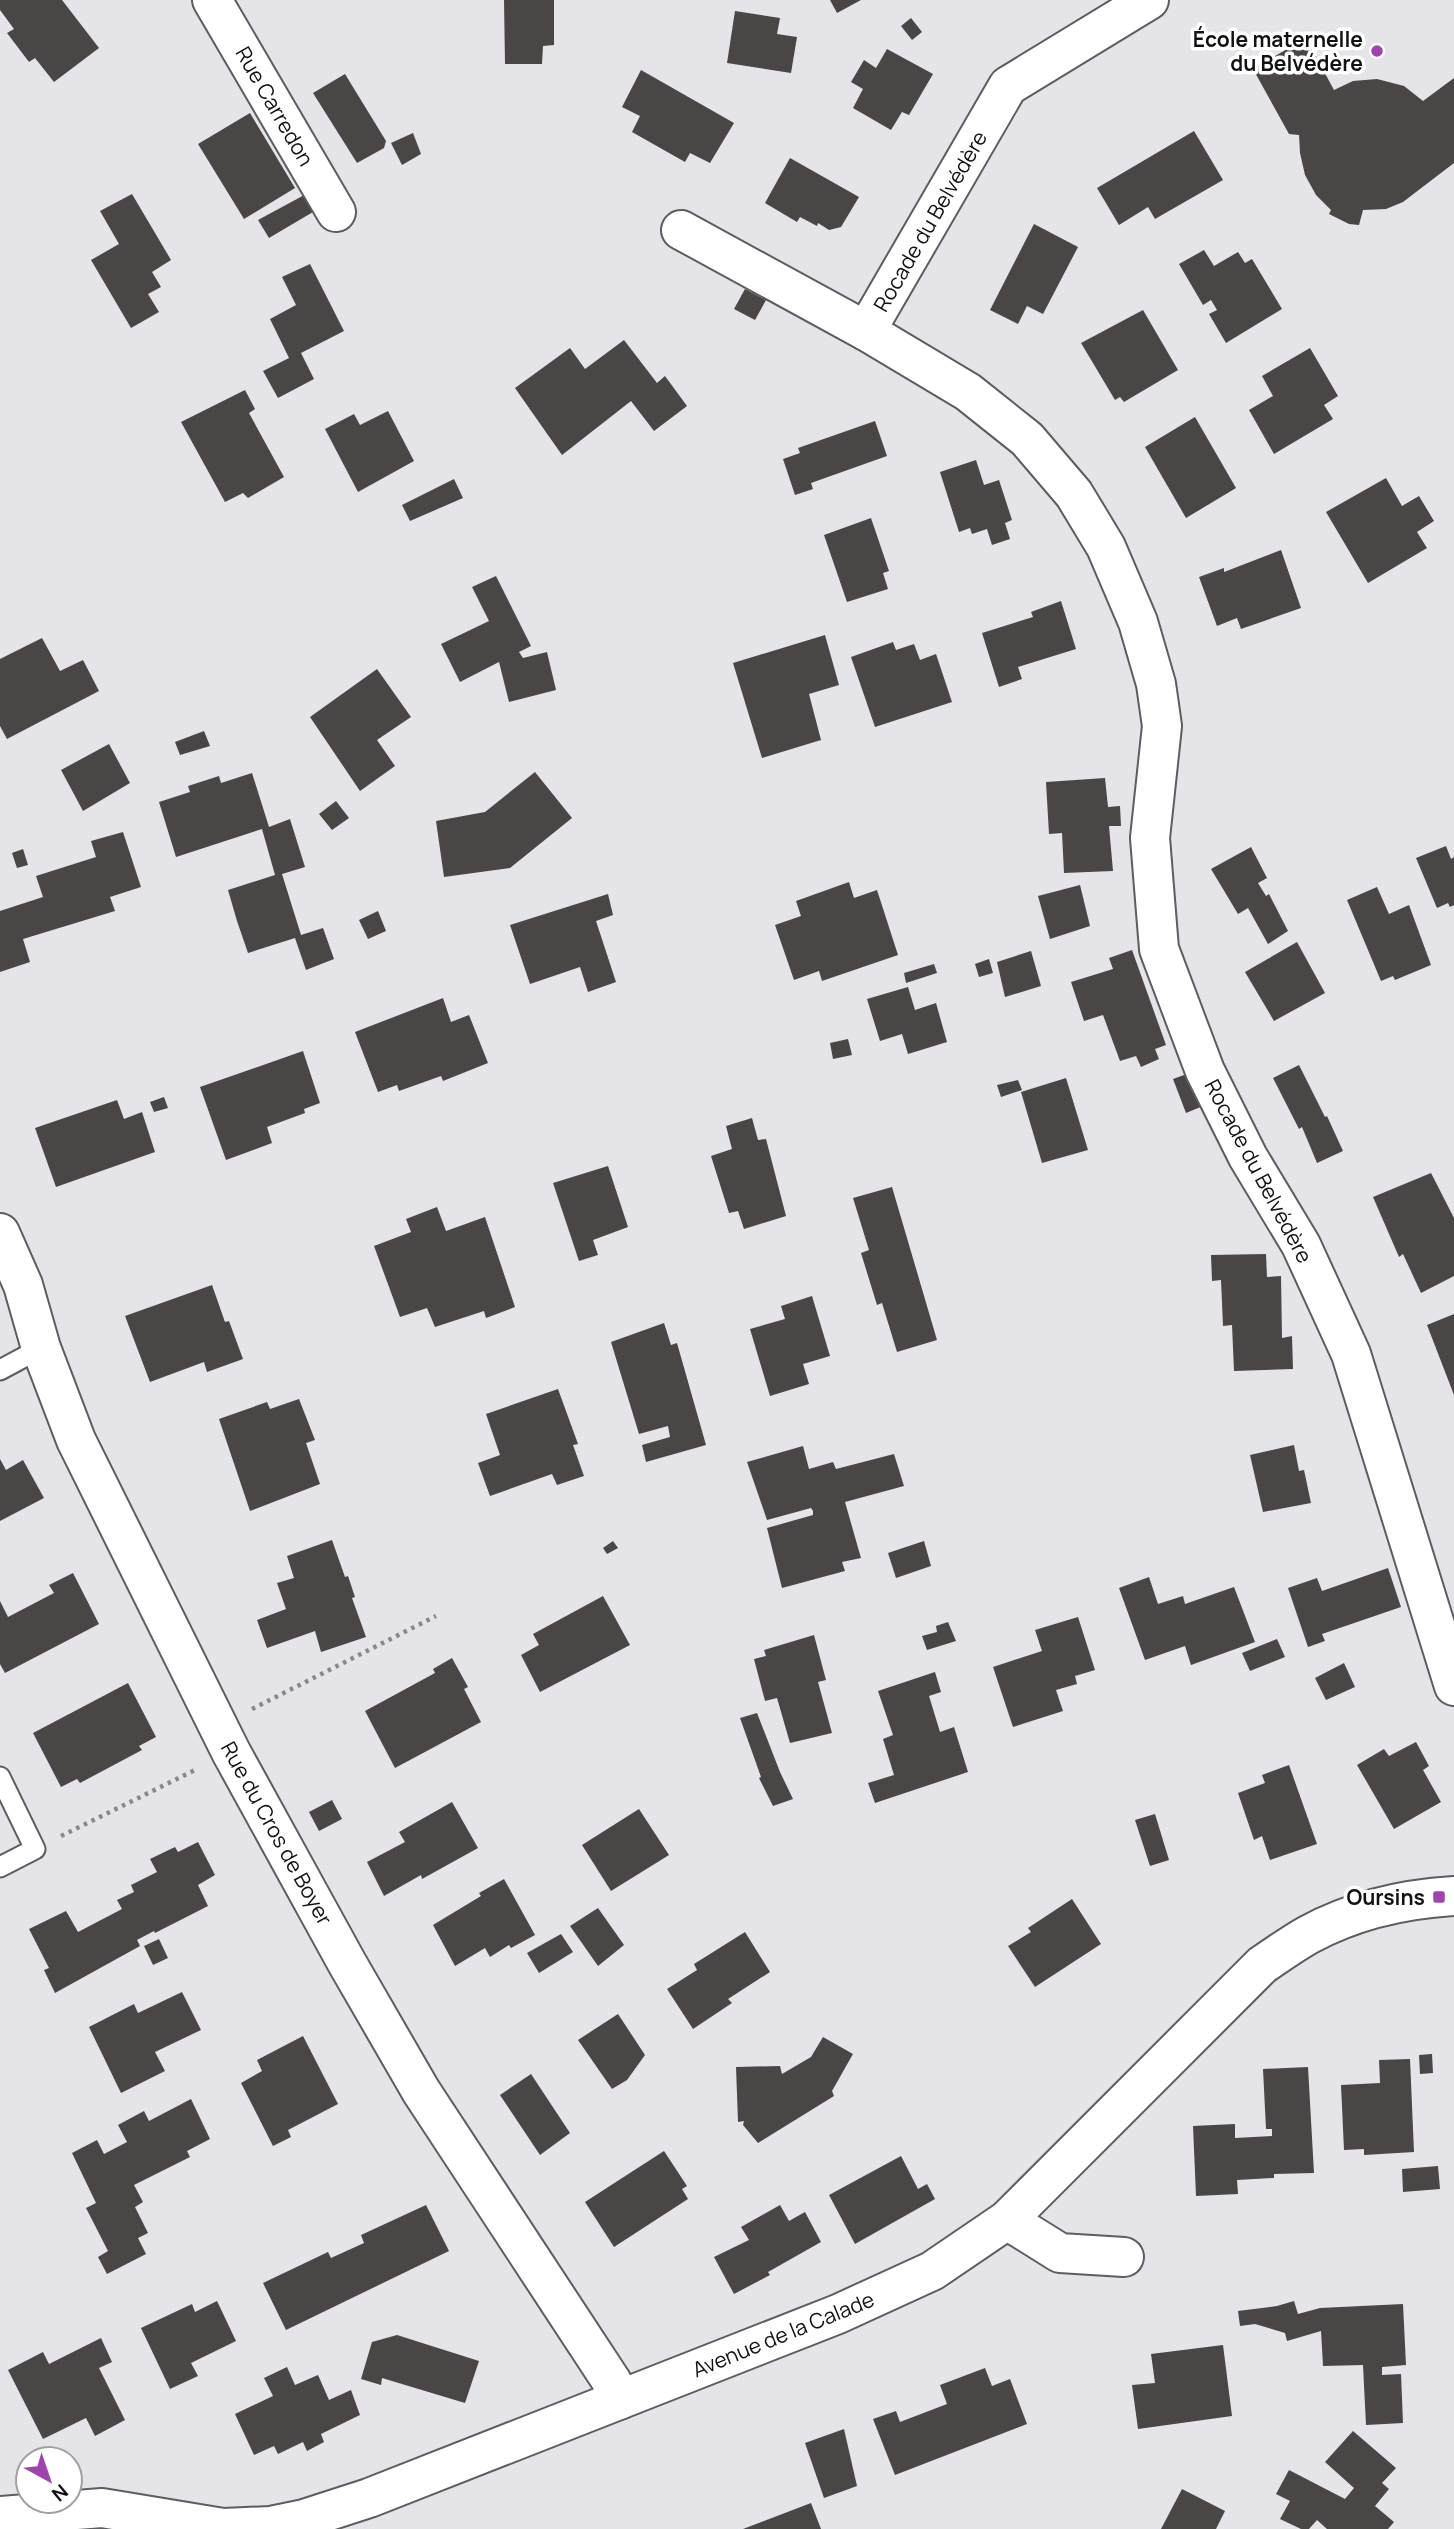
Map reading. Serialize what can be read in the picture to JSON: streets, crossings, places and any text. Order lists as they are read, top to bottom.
{
  "streets": {
    "street": [
      "Rue Carredon",
      "Rocade du Belvédère",
      "Rue du Cros de Boyer",
      "Avenue de la Calade"
    ]
  },
  "crossings": [
    ["Rue du Cros de Boyer", "Avenue de la Calade"]
  ],
  "places": {
    "other": ["École maternelle du Belvédère"],
    "transit": ["Oursins"]
  },
  "north": "bottom right"
}
